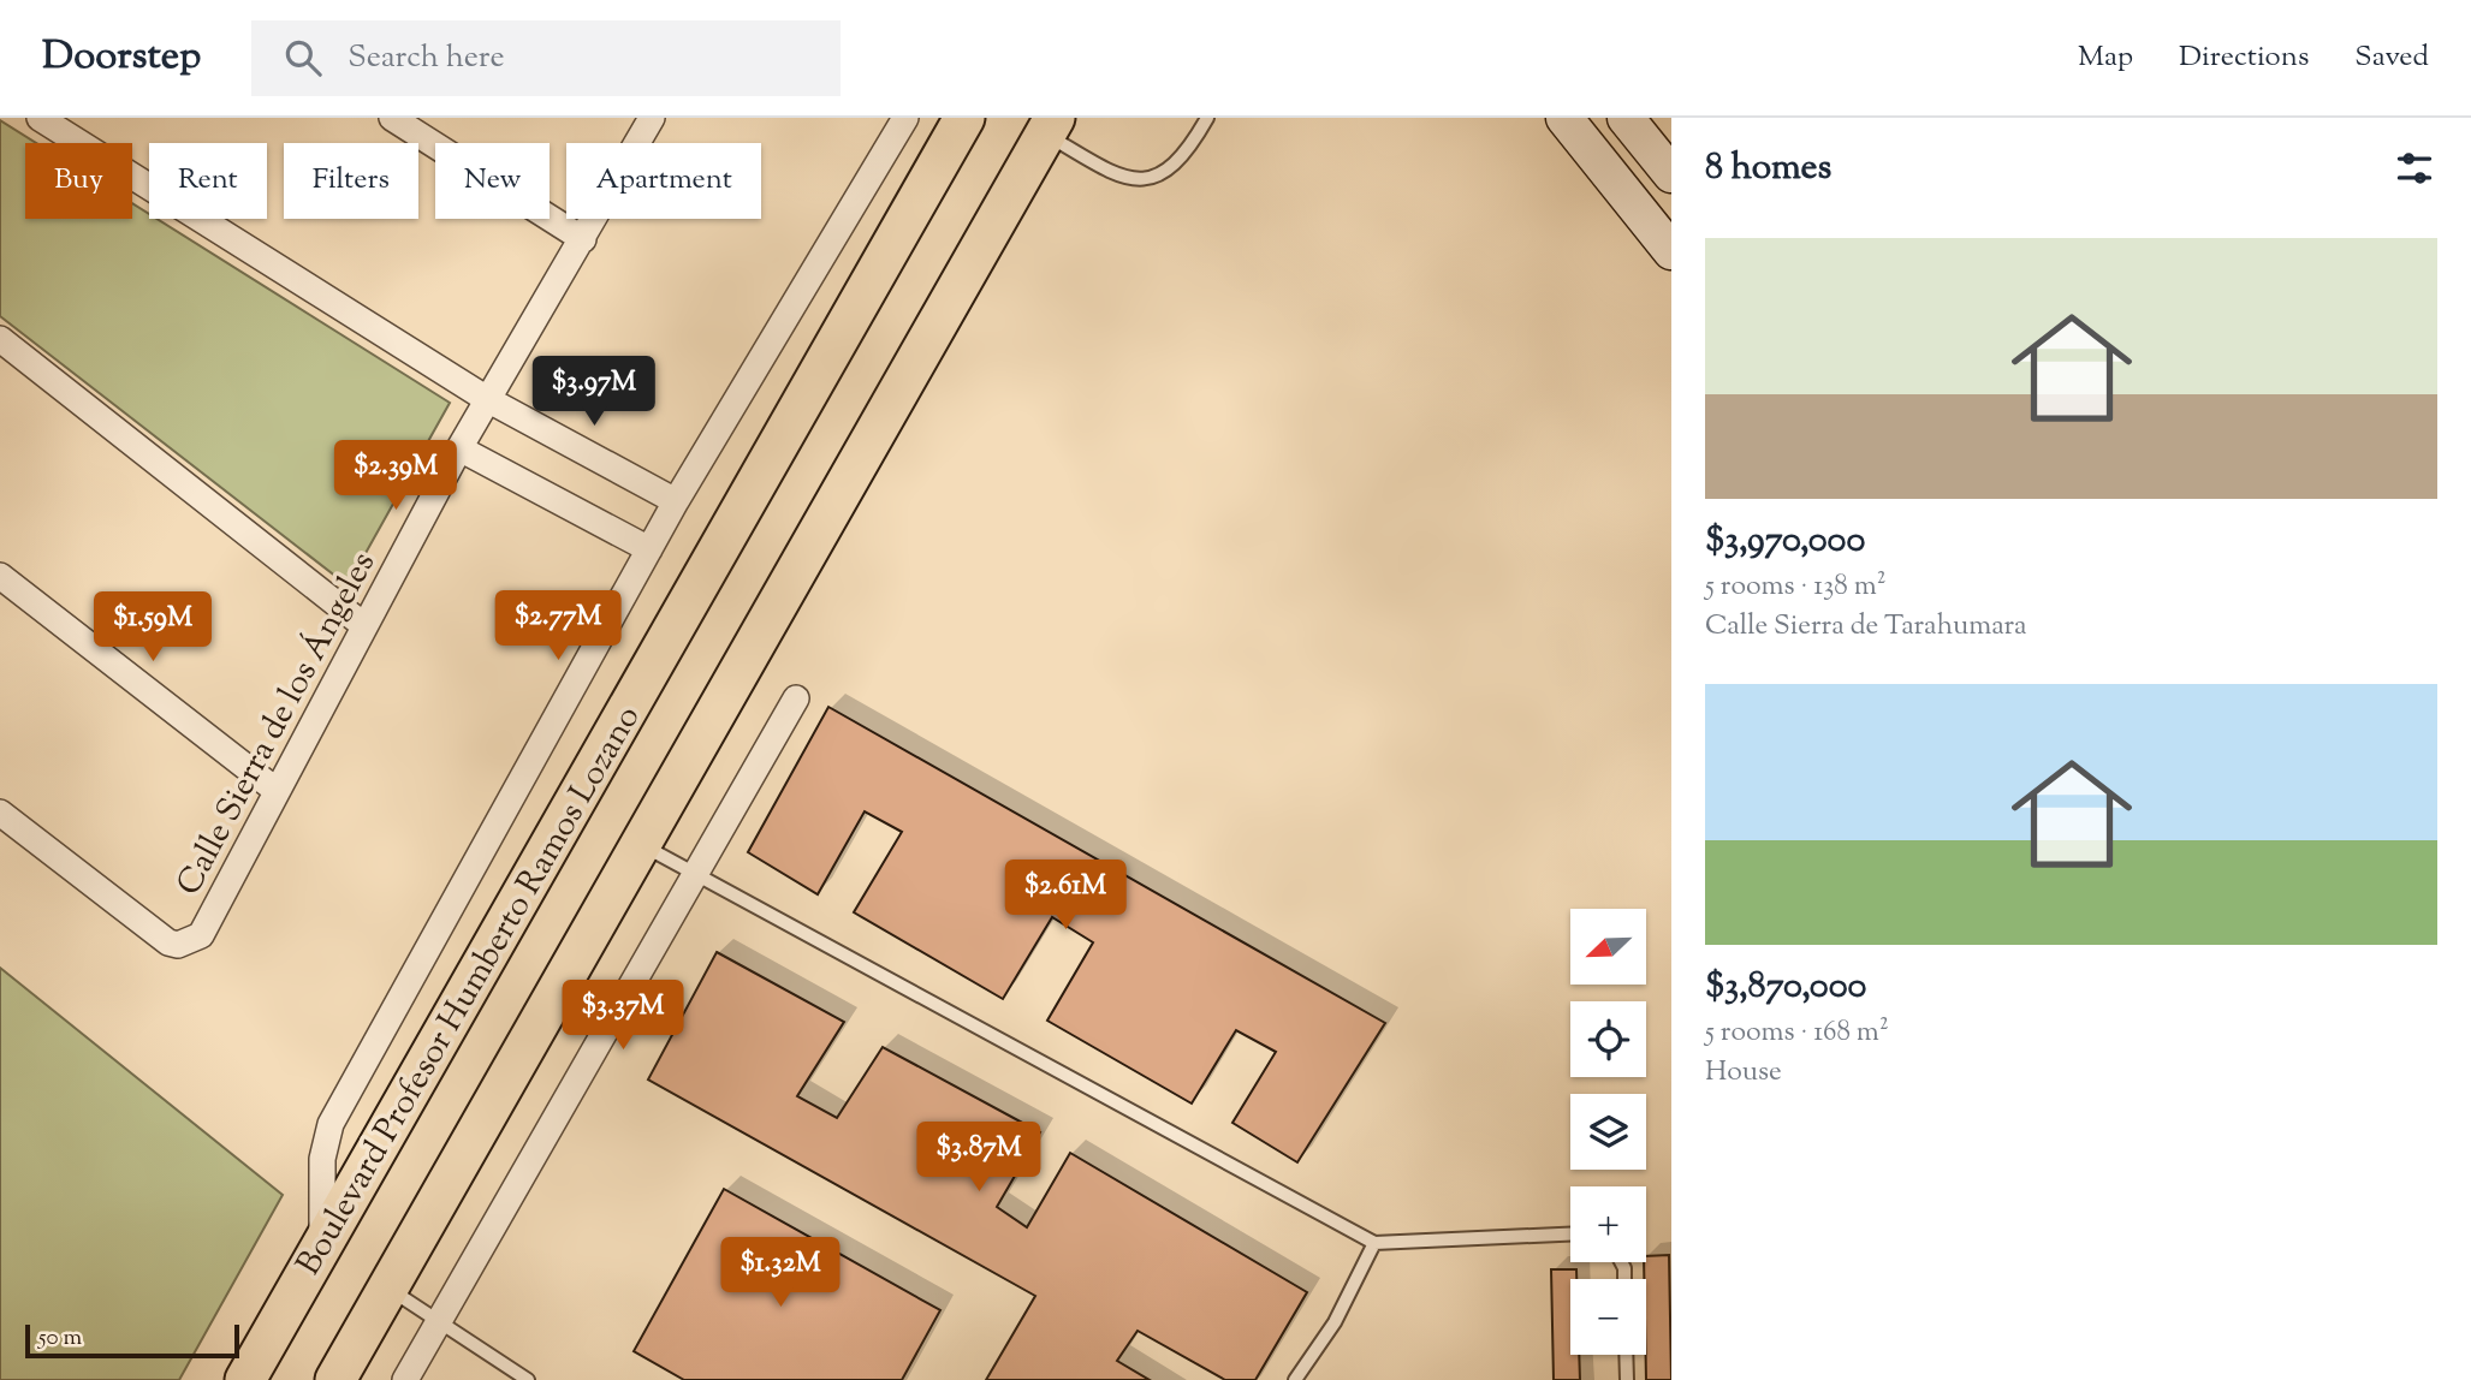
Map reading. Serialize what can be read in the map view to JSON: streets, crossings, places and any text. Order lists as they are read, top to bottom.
{
  "streets": {
    "main road": ["Boulevard Profesor Humberto Ramos Lozano"],
    "street": ["Calle Sierra de los Ángeles"]
  },
  "scale_bar": "50 m",
  "north": "bottom left",
  "page": {
    "header": "Doorstep",
    "search": "Search here",
    "nav": ["Map", "Directions", "Saved"],
    "heading": "8 homes",
    "chip": [
      "Buy",
      "Rent",
      "Filters",
      "New",
      "Apartment"
    ],
    "list": [
      {
        "name": "$3,970,000",
        "note": "5 rooms · 138 m² · Calle Sierra de Tarahumara"
      },
      {
        "name": "$3,870,000",
        "note": "5 rooms · 168 m² · House"
      }
    ],
    "price": [
      "$3.97M",
      "$2.39M",
      "$2.77M",
      "$1.59M",
      "$2.61M",
      "$3.37M",
      "$3.87M",
      "$1.32M"
    ],
    "map_buttons": ["+", "−"],
    "scale": "50 m"
  }
}
